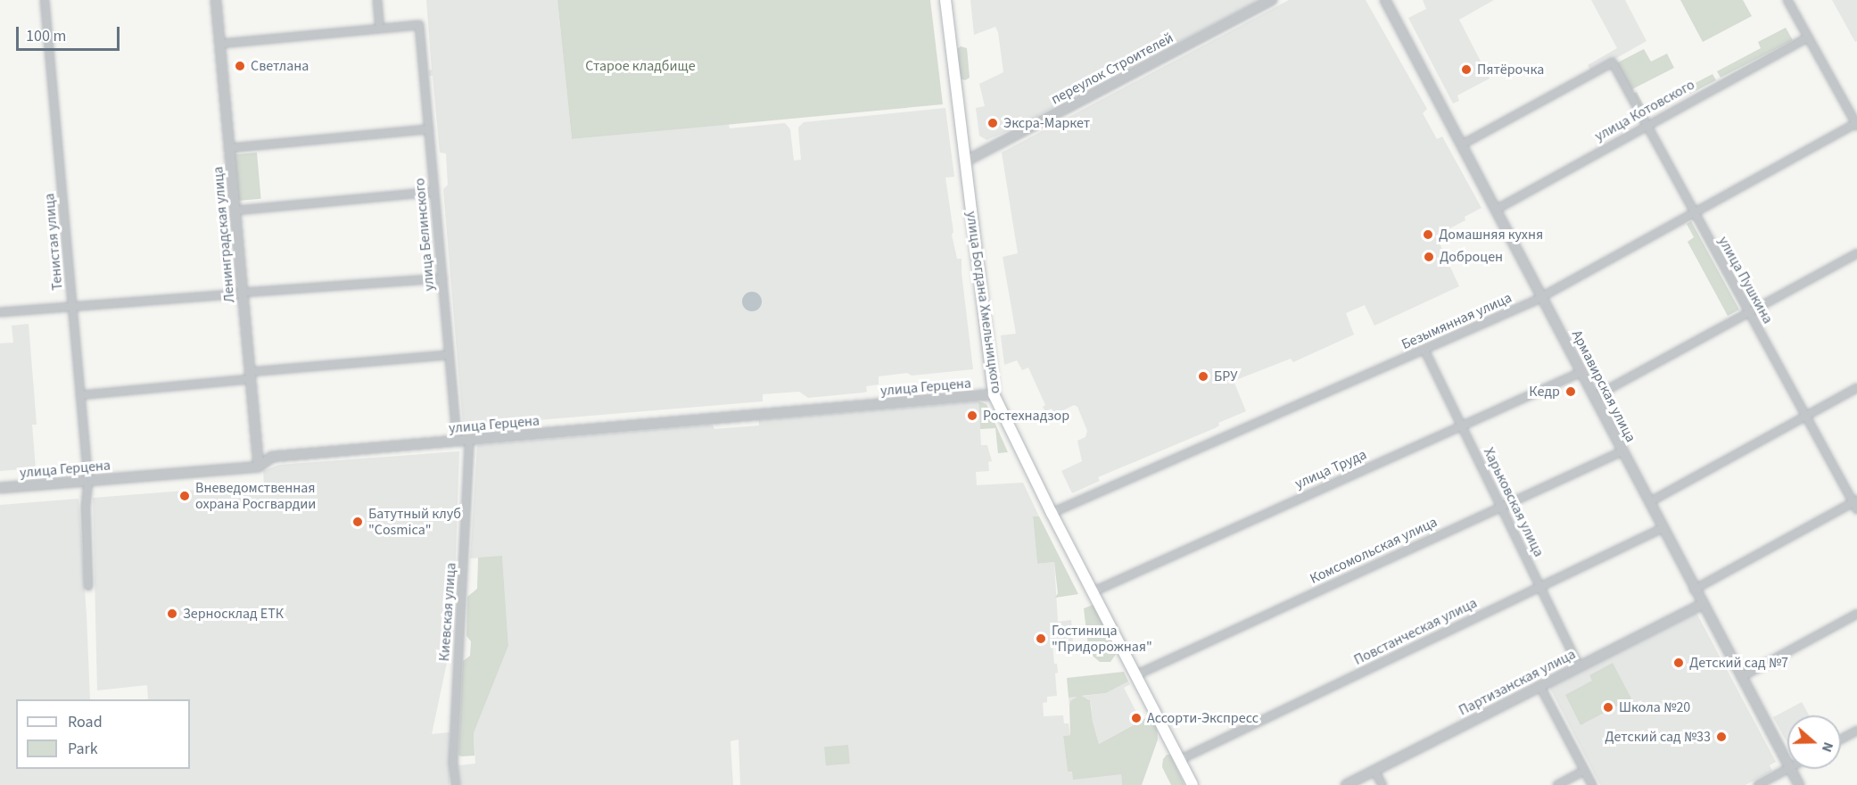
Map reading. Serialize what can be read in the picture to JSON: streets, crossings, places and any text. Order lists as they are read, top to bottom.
{
  "streets": {
    "main road": ["улица Богдана Хмельницкого"],
    "street": [
      "переулок Строителей",
      "улица Котовского",
      "Ленинградская улица",
      "улица Белинского",
      "Тенистая улица",
      "улица Пушкина",
      "Безымянная улица",
      "Армавирская улица",
      "улица Герцена",
      "улица Труда",
      "Харьковская улица",
      "Комсомольская улица",
      "Киевская улица",
      "Повстанческая улица",
      "Партизанская улица"
    ]
  },
  "crossings": [
    ["переулок Строителей", "улица Богдана Хмельницкого"],
    ["улица Котовского", "улица Пушкина"],
    ["улица Котовского", "Армавирская улица"],
    ["Ленинградская улица", "улица Герцена"],
    ["улица Белинского", "улица Герцена"],
    ["Тенистая улица", "улица Герцена"],
    ["улица Пушкина", "Безымянная улица"],
    ["улица Пушкина", "Армавирская улица"],
    ["улица Богдана Хмельницкого", "Безымянная улица"],
    ["улица Богдана Хмельницкого", "улица Герцена"],
    ["улица Богдана Хмельницкого", "улица Труда"],
    ["улица Богдана Хмельницкого", "Комсомольская улица"],
    ["улица Богдана Хмельницкого", "Повстанческая улица"],
    ["Безымянная улица", "Армавирская улица"],
    ["Безымянная улица", "Харьковская улица"],
    ["Армавирская улица", "улица Труда"],
    ["Армавирская улица", "Комсомольская улица"],
    ["Армавирская улица", "Повстанческая улица"],
    ["Армавирская улица", "Партизанская улица"],
    ["улица Герцена", "Киевская улица"],
    ["улица Труда", "Харьковская улица"],
    ["Харьковская улица", "Комсомольская улица"],
    ["Харьковская улица", "Повстанческая улица"],
    ["Харьковская улица", "Партизанская улица"]
  ],
  "parks": ["Старое кладбище"],
  "places": [
    "Светлана",
    "Пятёрочка",
    "Эксра-Маркет",
    "Домашняя кухня",
    "Доброцен",
    "БРУ",
    "Кедр",
    "Ростехнадзор",
    "Вневедомственная охрана Росгвардии",
    "Батутный клуб \"Cosmica\"",
    "Зерносклад ЕТК",
    "Гостиница \"Придорожная\"",
    "Детский сад №7",
    "Школа №20",
    "Ассорти-Экспресс",
    "Детский сад №33"
  ],
  "legend": ["Road", "Park"],
  "scale_bar": "100 m",
  "north": "right"
}
